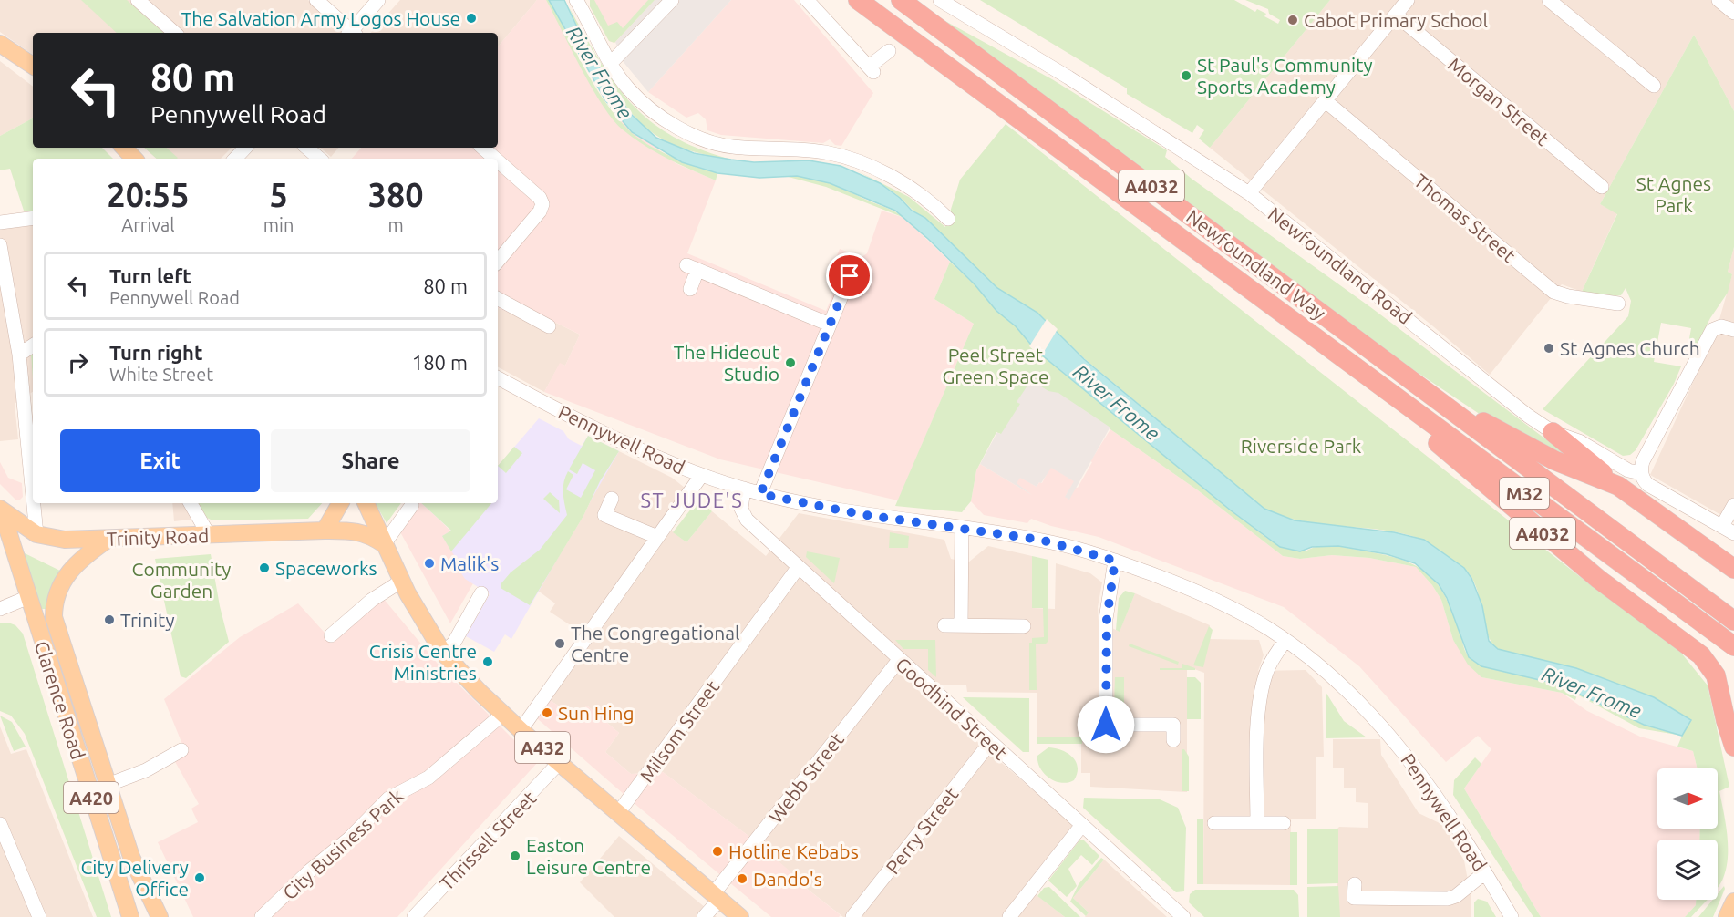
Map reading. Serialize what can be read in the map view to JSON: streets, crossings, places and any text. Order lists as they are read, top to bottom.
{
  "streets": {
    "highway": ["A4032", "Newfoundland Way", "M32"],
    "main road": [
      "Trinity Road",
      "Clarence Road",
      "A432",
      "A420"
    ],
    "street": [
      "Morgan Street",
      "Thomas Street",
      "Newfoundland Road",
      "Pennywell Road",
      "Goodhind Street",
      "Milsom Street",
      "Webb Street",
      "Perry Street",
      "Thrissell Street",
      "City Business Park"
    ]
  },
  "crossings": [
    ["A4032", "Newfoundland Way"],
    ["A4032", "M32"],
    ["Newfoundland Way", "M32"],
    ["Pennywell Road", "Goodhind Street"],
    ["Trinity Road", "Clarence Road"],
    ["Trinity Road", "A432"],
    ["Goodhind Street", "Milsom Street"],
    ["Goodhind Street", "Webb Street"],
    ["Goodhind Street", "Perry Street"],
    ["Milsom Street", "A432"],
    ["A432", "Webb Street"],
    ["A432", "Thrissell Street"],
    ["A432", "City Business Park"]
  ],
  "districts": ["ST JUDE'S"],
  "water": ["River Frome"],
  "parks": [
    "St Agnes Park",
    "Peel Street Green Space",
    "Riverside Park",
    "Community Garden"
  ],
  "places": [
    "The Salvation Army Logos House",
    "Cabot Primary School",
    "St Paul's Community Sports Academy",
    "St Agnes Church",
    "The Hideout Studio",
    "Malik's",
    "Spaceworks",
    "Trinity",
    "The Congregational Centre",
    "Crisis Centre Ministries",
    "Sun Hing",
    "Hotline Kebabs",
    "Easton Leisure Centre",
    "City Delivery Office",
    "Dando's"
  ],
  "north": "right",
  "page": {
    "turn": ["80 m", "Pennywell Road"],
    "eta": [
      "20:55",
      "Arrival",
      "5",
      "min",
      "380",
      "m"
    ],
    "list": [
      {
        "name": "Turn left",
        "note": "Pennywell Road",
        "value": "80 m"
      },
      {
        "name": "Turn right",
        "note": "White Street",
        "value": "180 m"
      }
    ],
    "buttons": ["Exit", "Share"]
  }
}
